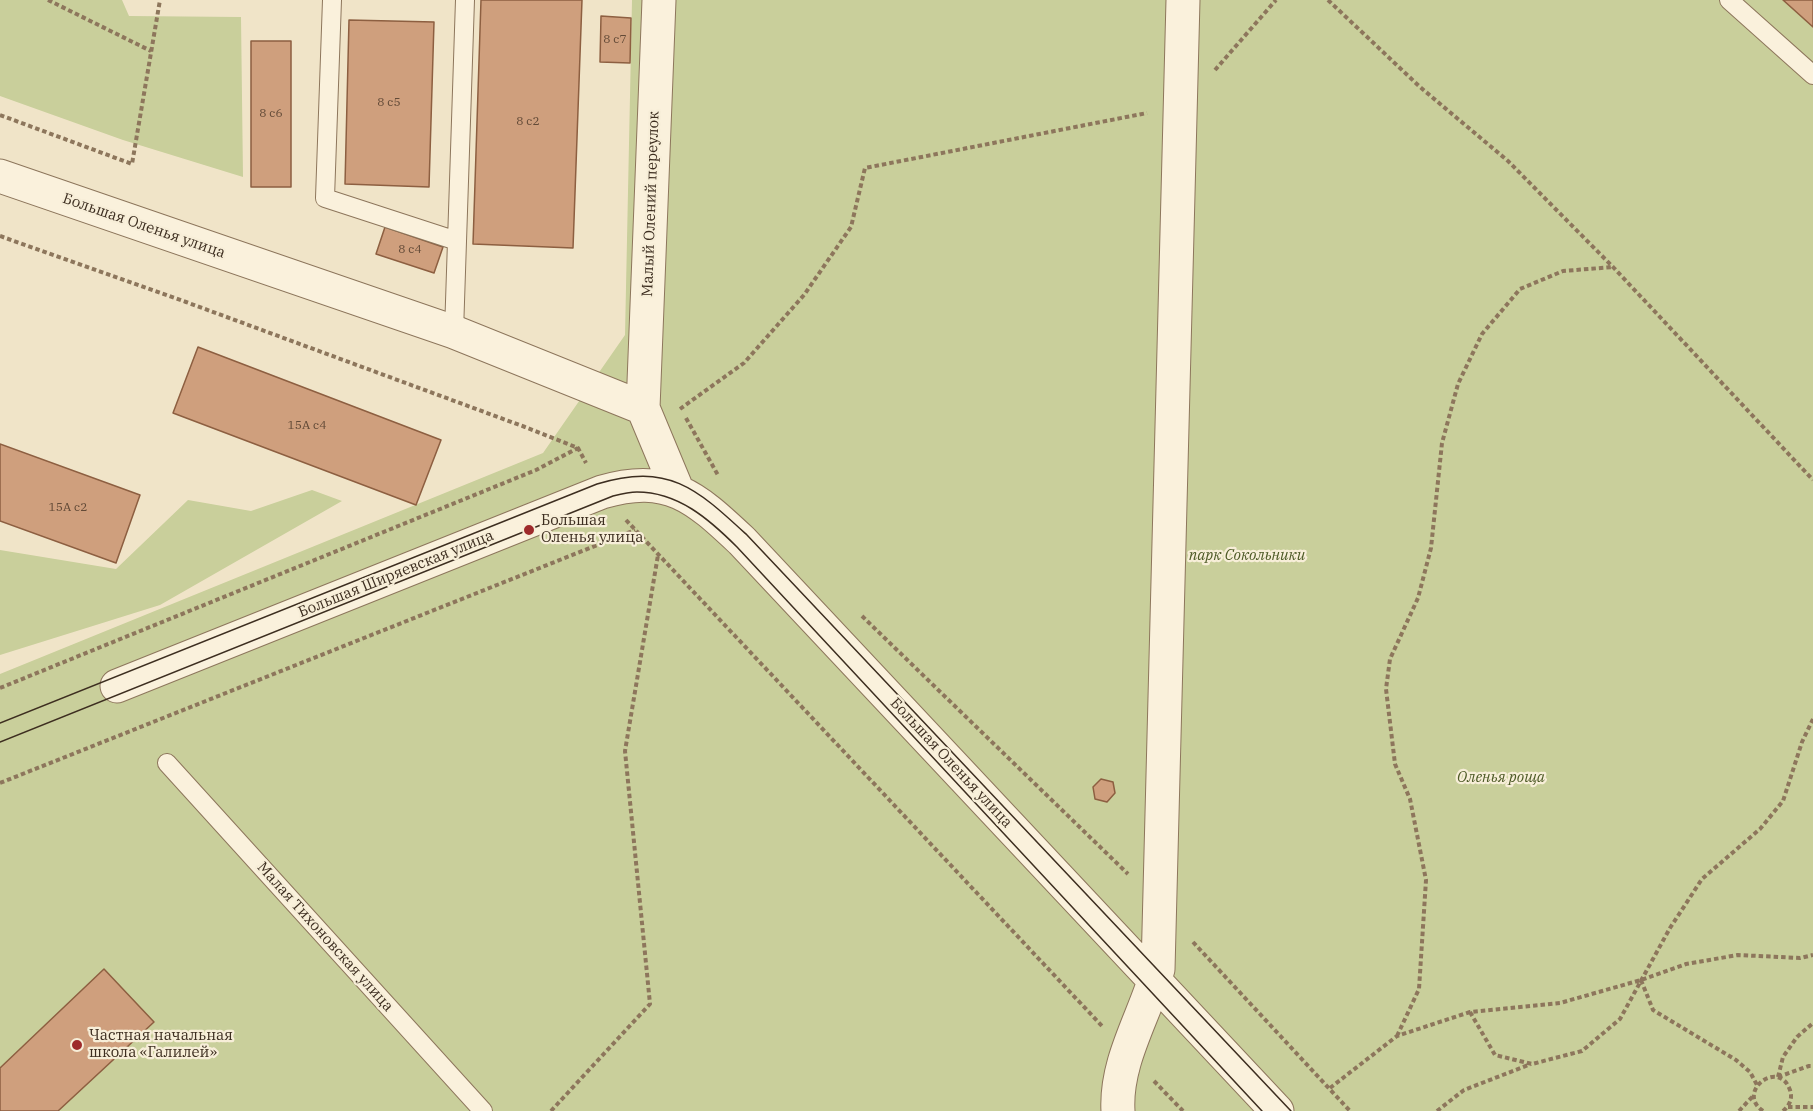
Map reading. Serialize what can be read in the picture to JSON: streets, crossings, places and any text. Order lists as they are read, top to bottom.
{
  "streets": {
    "street": ["Малый Олений переулок", "Большая Оленья улица", "Большая Ширяевская улица"],
    "lane": ["Малая Тихоновская улица"]
  },
  "crossings": [
    ["Малый Олений переулок", "Большая Оленья улица"],
    ["Большая Оленья улица", "Большая Ширяевская улица"]
  ],
  "parks": ["парк Сокольники", "Оленья роща"],
  "places": ["Большая Оленья улица", "Частная начальная школа «Галилей»"],
  "house_numbers": [
    "8 c7",
    "8 с5",
    "8 с6",
    "8 с2",
    "8 с4",
    "15A c4",
    "15А с2"
  ]
}
